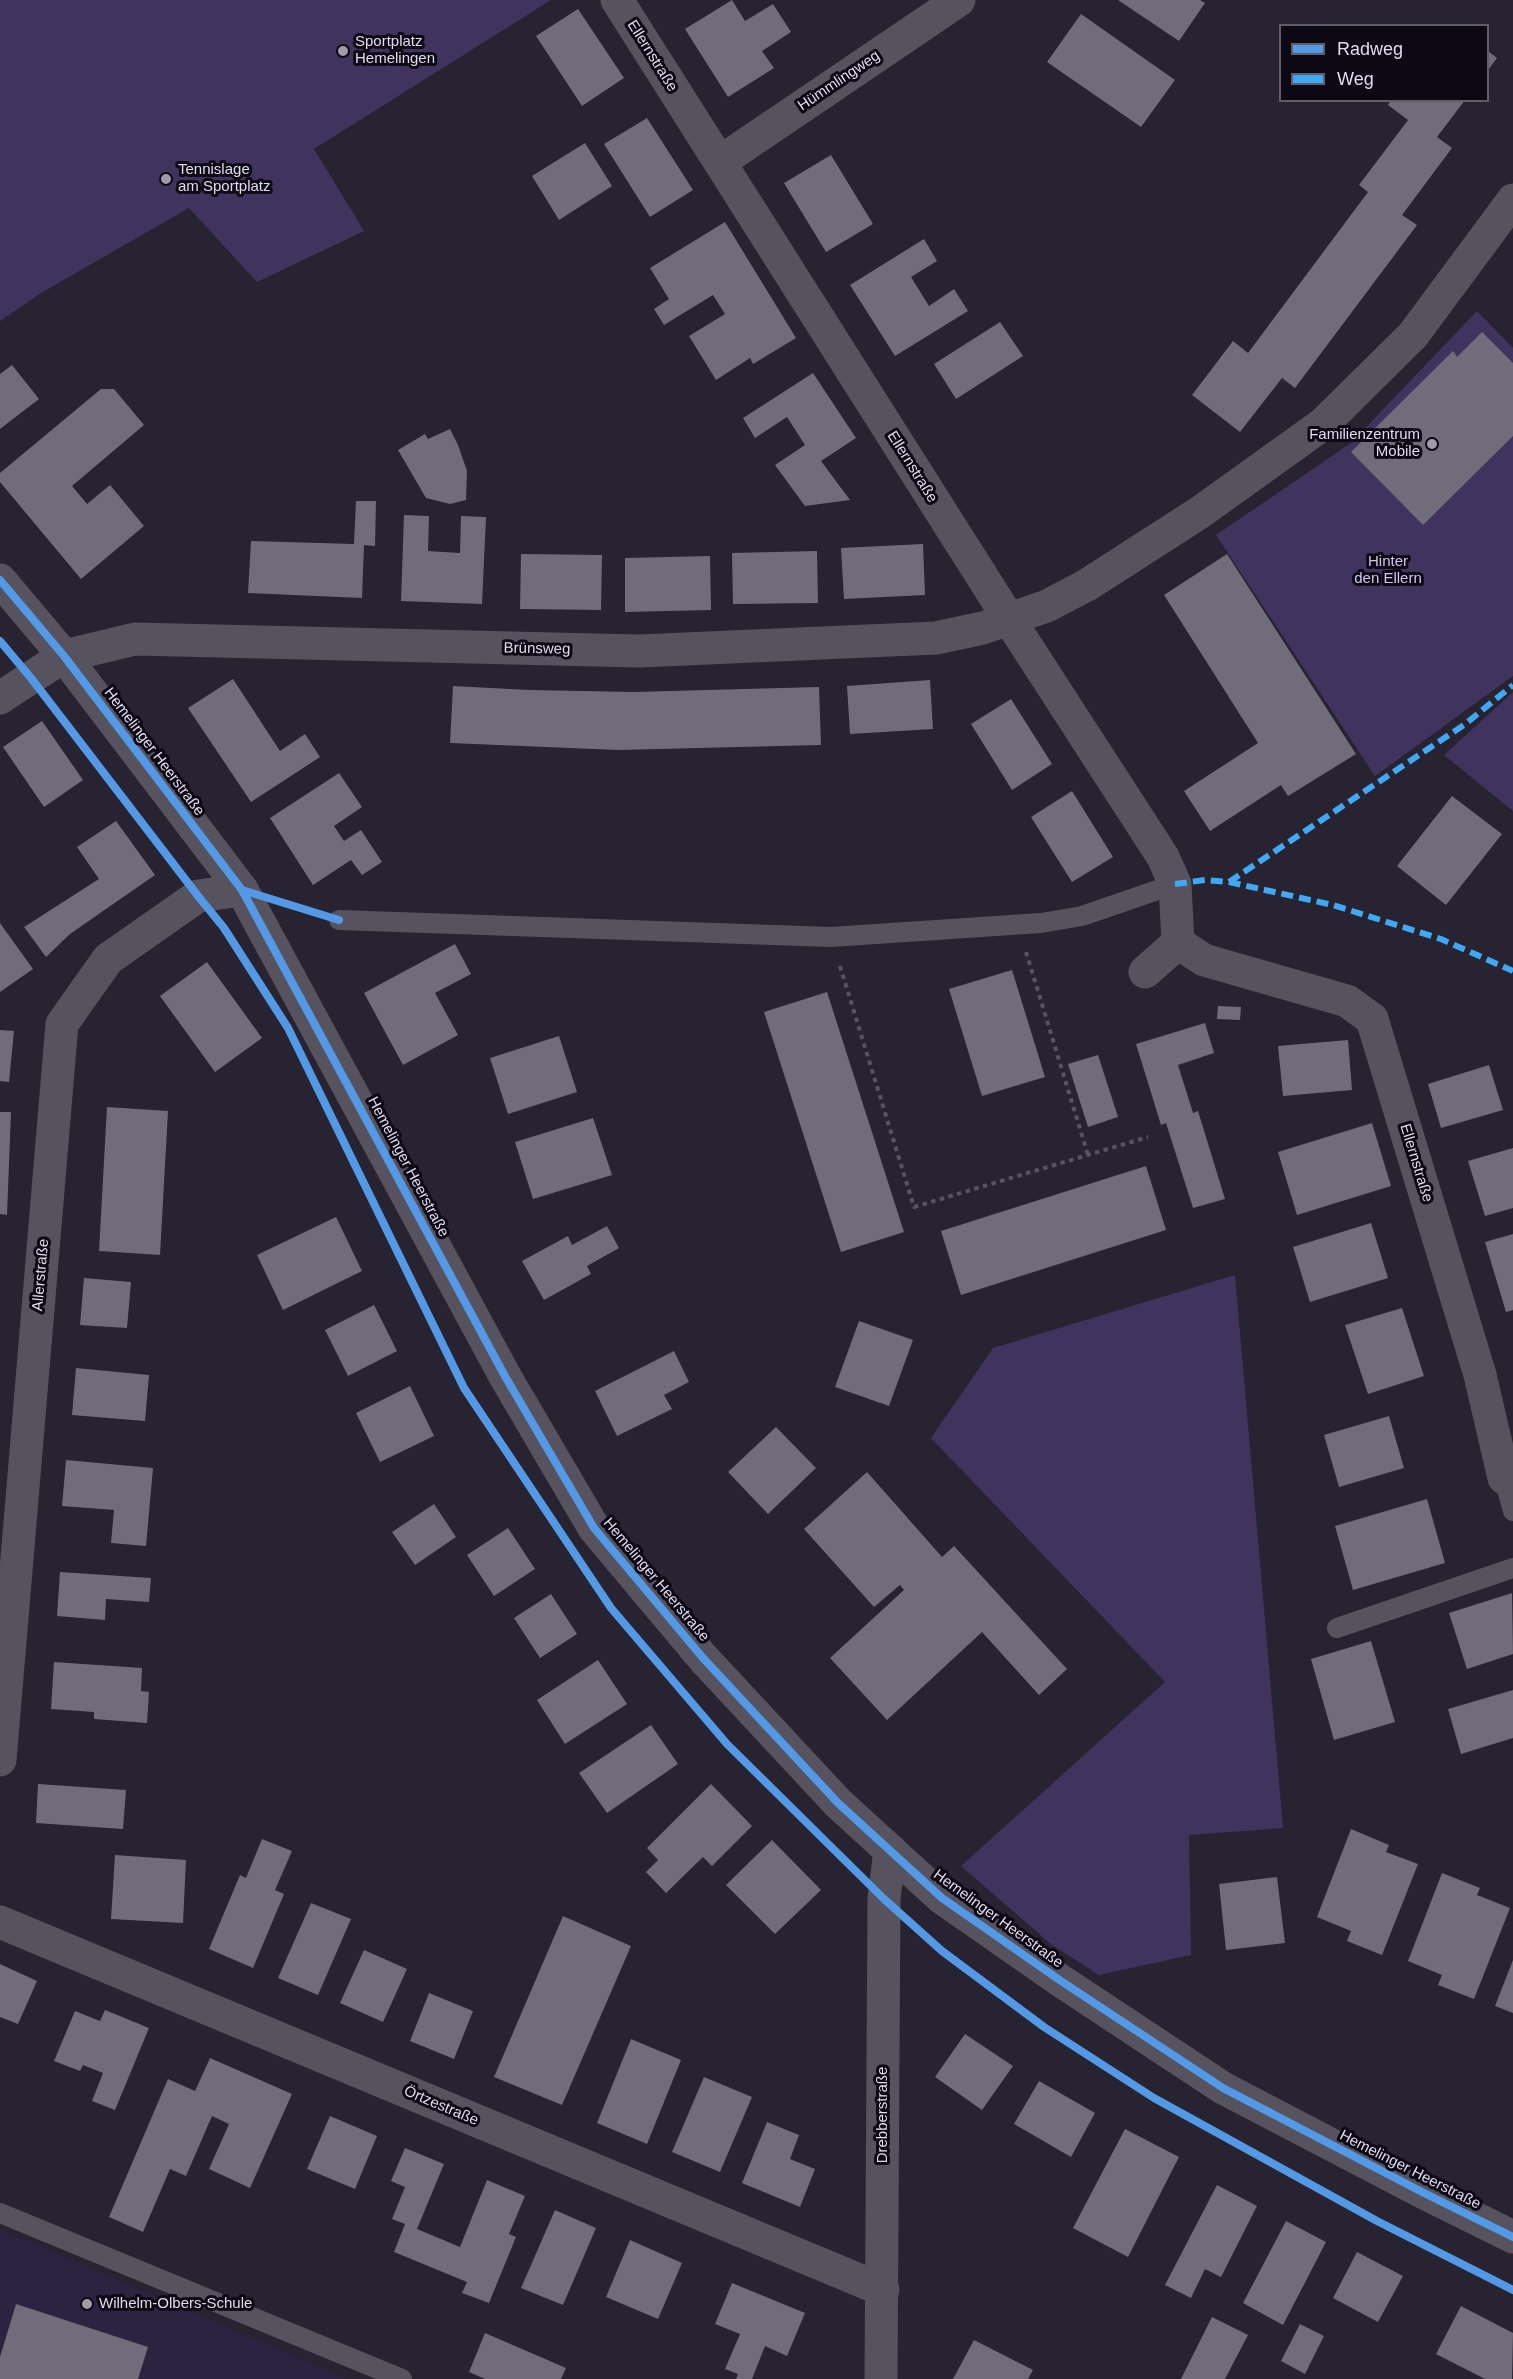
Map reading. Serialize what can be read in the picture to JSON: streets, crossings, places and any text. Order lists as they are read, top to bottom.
{
  "streets": {
    "street": [
      "Ellernstraße",
      "Hümmlingweg",
      "Brünsweg",
      "Hemelinger Heerstraße",
      "Allerstraße",
      "Örtzestraße",
      "Drebberstraße"
    ]
  },
  "crossings": [
    ["Ellernstraße", "Hümmlingweg"],
    ["Ellernstraße", "Brünsweg"],
    ["Brünsweg", "Hemelinger Heerstraße"],
    ["Hemelinger Heerstraße", "Allerstraße"],
    ["Hemelinger Heerstraße", "Drebberstraße"],
    ["Örtzestraße", "Drebberstraße"]
  ],
  "parks": ["Hinter den Ellern"],
  "places": [
    "Sportplatz Hemelingen",
    "Tennislage am Sportplatz",
    "Familienzentrum Mobile",
    "Wilhelm-Olbers-Schule"
  ],
  "legend": ["Radweg", "Weg"]
}
